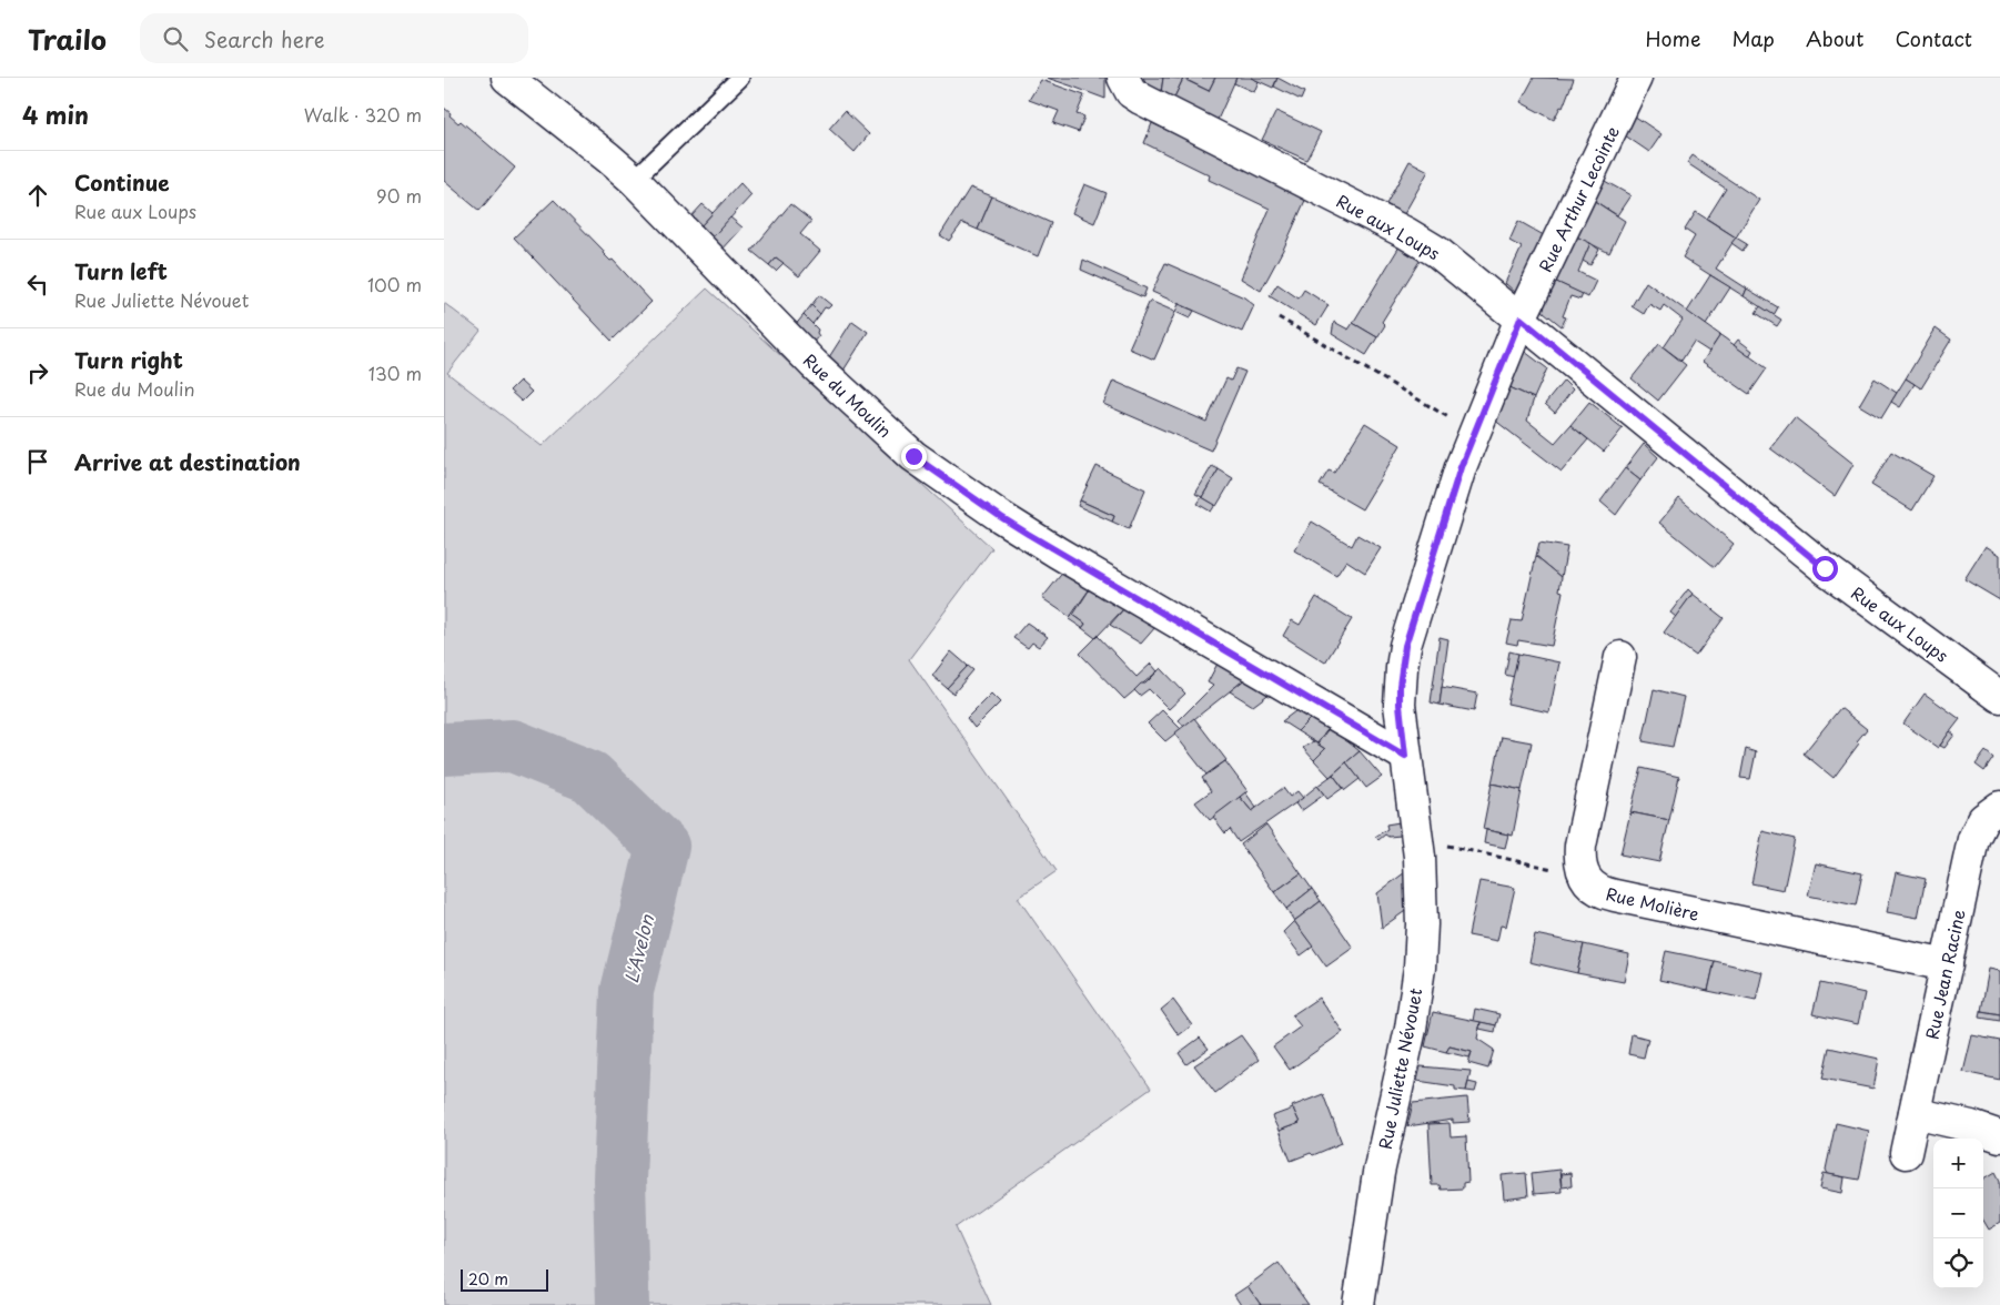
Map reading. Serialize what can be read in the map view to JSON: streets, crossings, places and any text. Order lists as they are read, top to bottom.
{
  "streets": {
    "street": [
      "Rue Arthur Lecointe",
      "Rue aux Loups",
      "Rue du Moulin",
      "Rue Molière",
      "Rue Jean Racine",
      "Rue Juliette Névouet"
    ]
  },
  "crossings": [
    ["Rue Arthur Lecointe", "Rue aux Loups"],
    ["Rue Arthur Lecointe", "Rue Juliette Névouet"],
    ["Rue aux Loups", "Rue Juliette Névouet"],
    ["Rue du Moulin", "Rue Juliette Névouet"],
    ["Rue Molière", "Rue Jean Racine"]
  ],
  "water": ["L'Avelon"],
  "scale_bar": "20 m",
  "page": {
    "header": "Trailo",
    "search": "Search here",
    "nav": [
      "Home",
      "Map",
      "About",
      "Contact"
    ],
    "heading": ["4 min", "Walk · 320 m"],
    "list": [
      ["Continue", "Rue aux Loups", "90 m"],
      ["Turn left", "Rue Juliette Névouet", "100 m"],
      ["Turn right", "Rue du Moulin", "130 m"],
      "Arrive at destination"
    ],
    "map_buttons": ["+", "−"],
    "scale": "20 m"
  }
}
